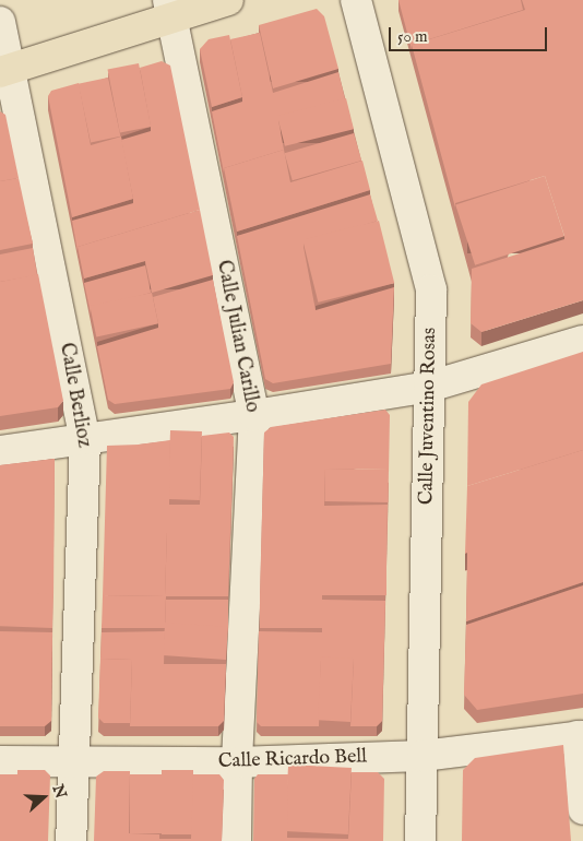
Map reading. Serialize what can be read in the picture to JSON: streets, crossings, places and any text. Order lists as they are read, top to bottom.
{
  "streets": {
    "street": [
      "Calle Julian Carillo",
      "Calle Berlioz",
      "Calle Juventino Rosas",
      "Calle Ricardo Bell"
    ]
  },
  "crossings": [
    ["Calle Julian Carillo", "Calle Ricardo Bell"],
    ["Calle Berlioz", "Calle Ricardo Bell"],
    ["Calle Juventino Rosas", "Calle Ricardo Bell"]
  ],
  "scale_bar": "50 m",
  "north": "right"
}
